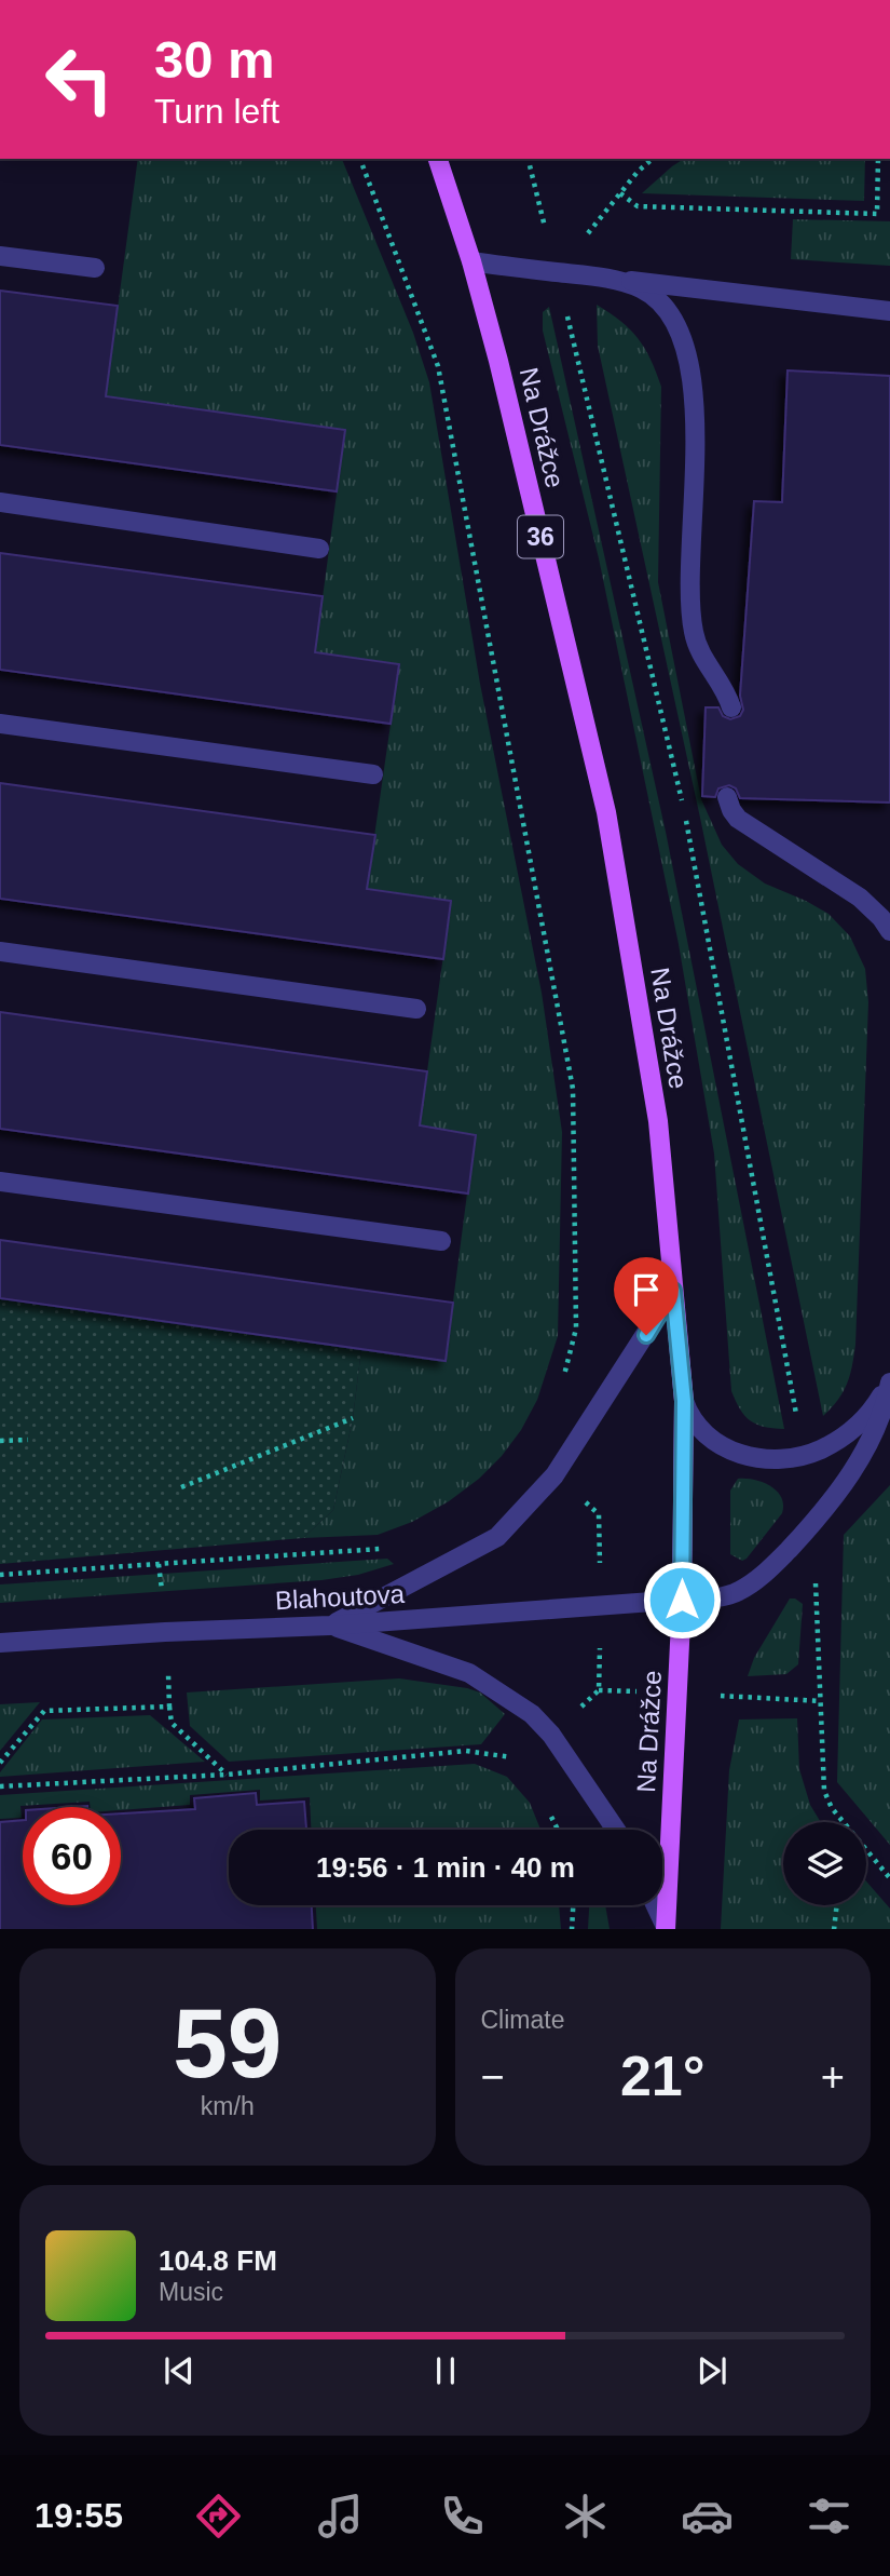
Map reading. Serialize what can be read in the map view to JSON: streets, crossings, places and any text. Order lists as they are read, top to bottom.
{
  "streets": {
    "main road": ["Na Drážce", "36"],
    "street": ["Blahoutova"]
  },
  "crossings": [
    ["Na Drážce", "Blahoutova"]
  ],
  "page": {
    "turn": ["30 m", "Turn left"],
    "limit": "60",
    "trip": "19:56 · 1 min · 40 m",
    "tile": [
      ["59", "km/h"],
      "Climate"
    ],
    "heat": ["−", "21°", "+"],
    "song": ["104.8 FM", "Music"],
    "tabs": "19:55"
  }
}
